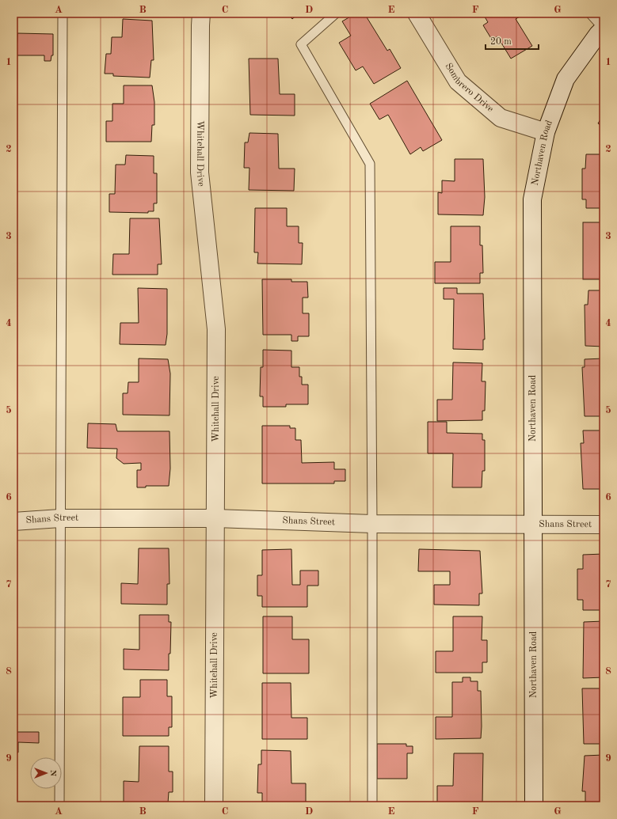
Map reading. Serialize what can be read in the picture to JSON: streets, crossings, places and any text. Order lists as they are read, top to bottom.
{
  "streets": {
    "street": [
      "Sombrero Drive",
      "Northaven Road",
      "Whitehall Drive",
      "Shans Street"
    ]
  },
  "crossings": [
    ["Sombrero Drive", "Northaven Road"],
    ["Northaven Road", "Shans Street"],
    ["Whitehall Drive", "Shans Street"]
  ],
  "scale_bar": "20 m",
  "north": "right",
  "grid": {
    "columns": [
      "A",
      "B",
      "C",
      "D",
      "E",
      "F",
      "G"
    ],
    "rows": [
      "1",
      "2",
      "3",
      "4",
      "5",
      "6",
      "7",
      "8",
      "9"
    ]
  }
}
